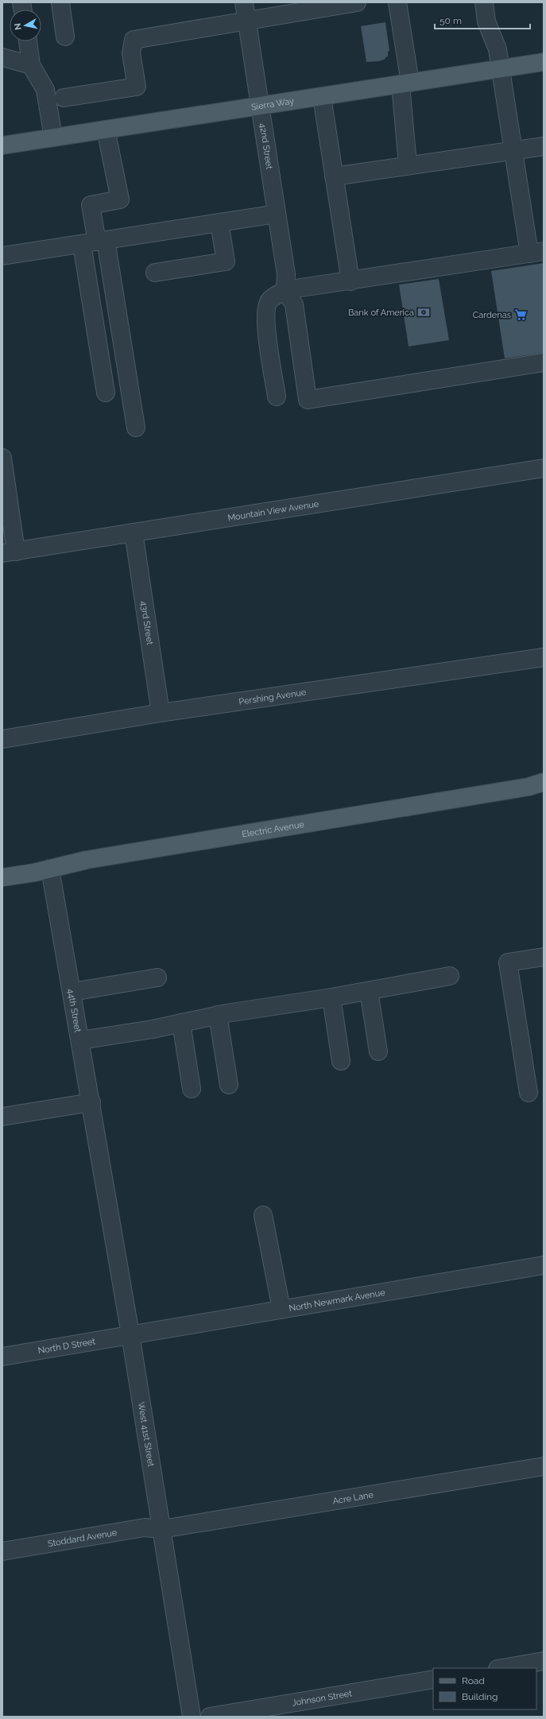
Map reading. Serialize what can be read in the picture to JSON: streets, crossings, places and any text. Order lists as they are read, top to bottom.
{
  "streets": {
    "main road": ["Sierra Way", "Electric Avenue"],
    "street": [
      "42nd Street",
      "Mountain View Avenue",
      "43rd Street",
      "Pershing Avenue",
      "44th Street",
      "North Newmark Avenue",
      "North D Street",
      "West 41st Street",
      "Acre Lane",
      "Stoddard Avenue",
      "Johnson Street"
    ]
  },
  "crossings": [
    ["Sierra Way", "42nd Street"],
    ["Mountain View Avenue", "43rd Street"],
    ["43rd Street", "Pershing Avenue"],
    ["Electric Avenue", "44th Street"],
    ["44th Street", "West 41st Street"],
    ["North Newmark Avenue", "North D Street"],
    ["North Newmark Avenue", "West 41st Street"],
    ["North D Street", "West 41st Street"],
    ["West 41st Street", "Acre Lane"],
    ["West 41st Street", "Stoddard Avenue"],
    ["Acre Lane", "Stoddard Avenue"]
  ],
  "places": {
    "bank": ["Bank of America"],
    "supermarket": ["Cardenas"]
  },
  "legend": ["Road", "Building"],
  "scale_bar": "50 m",
  "north": "left"
}
